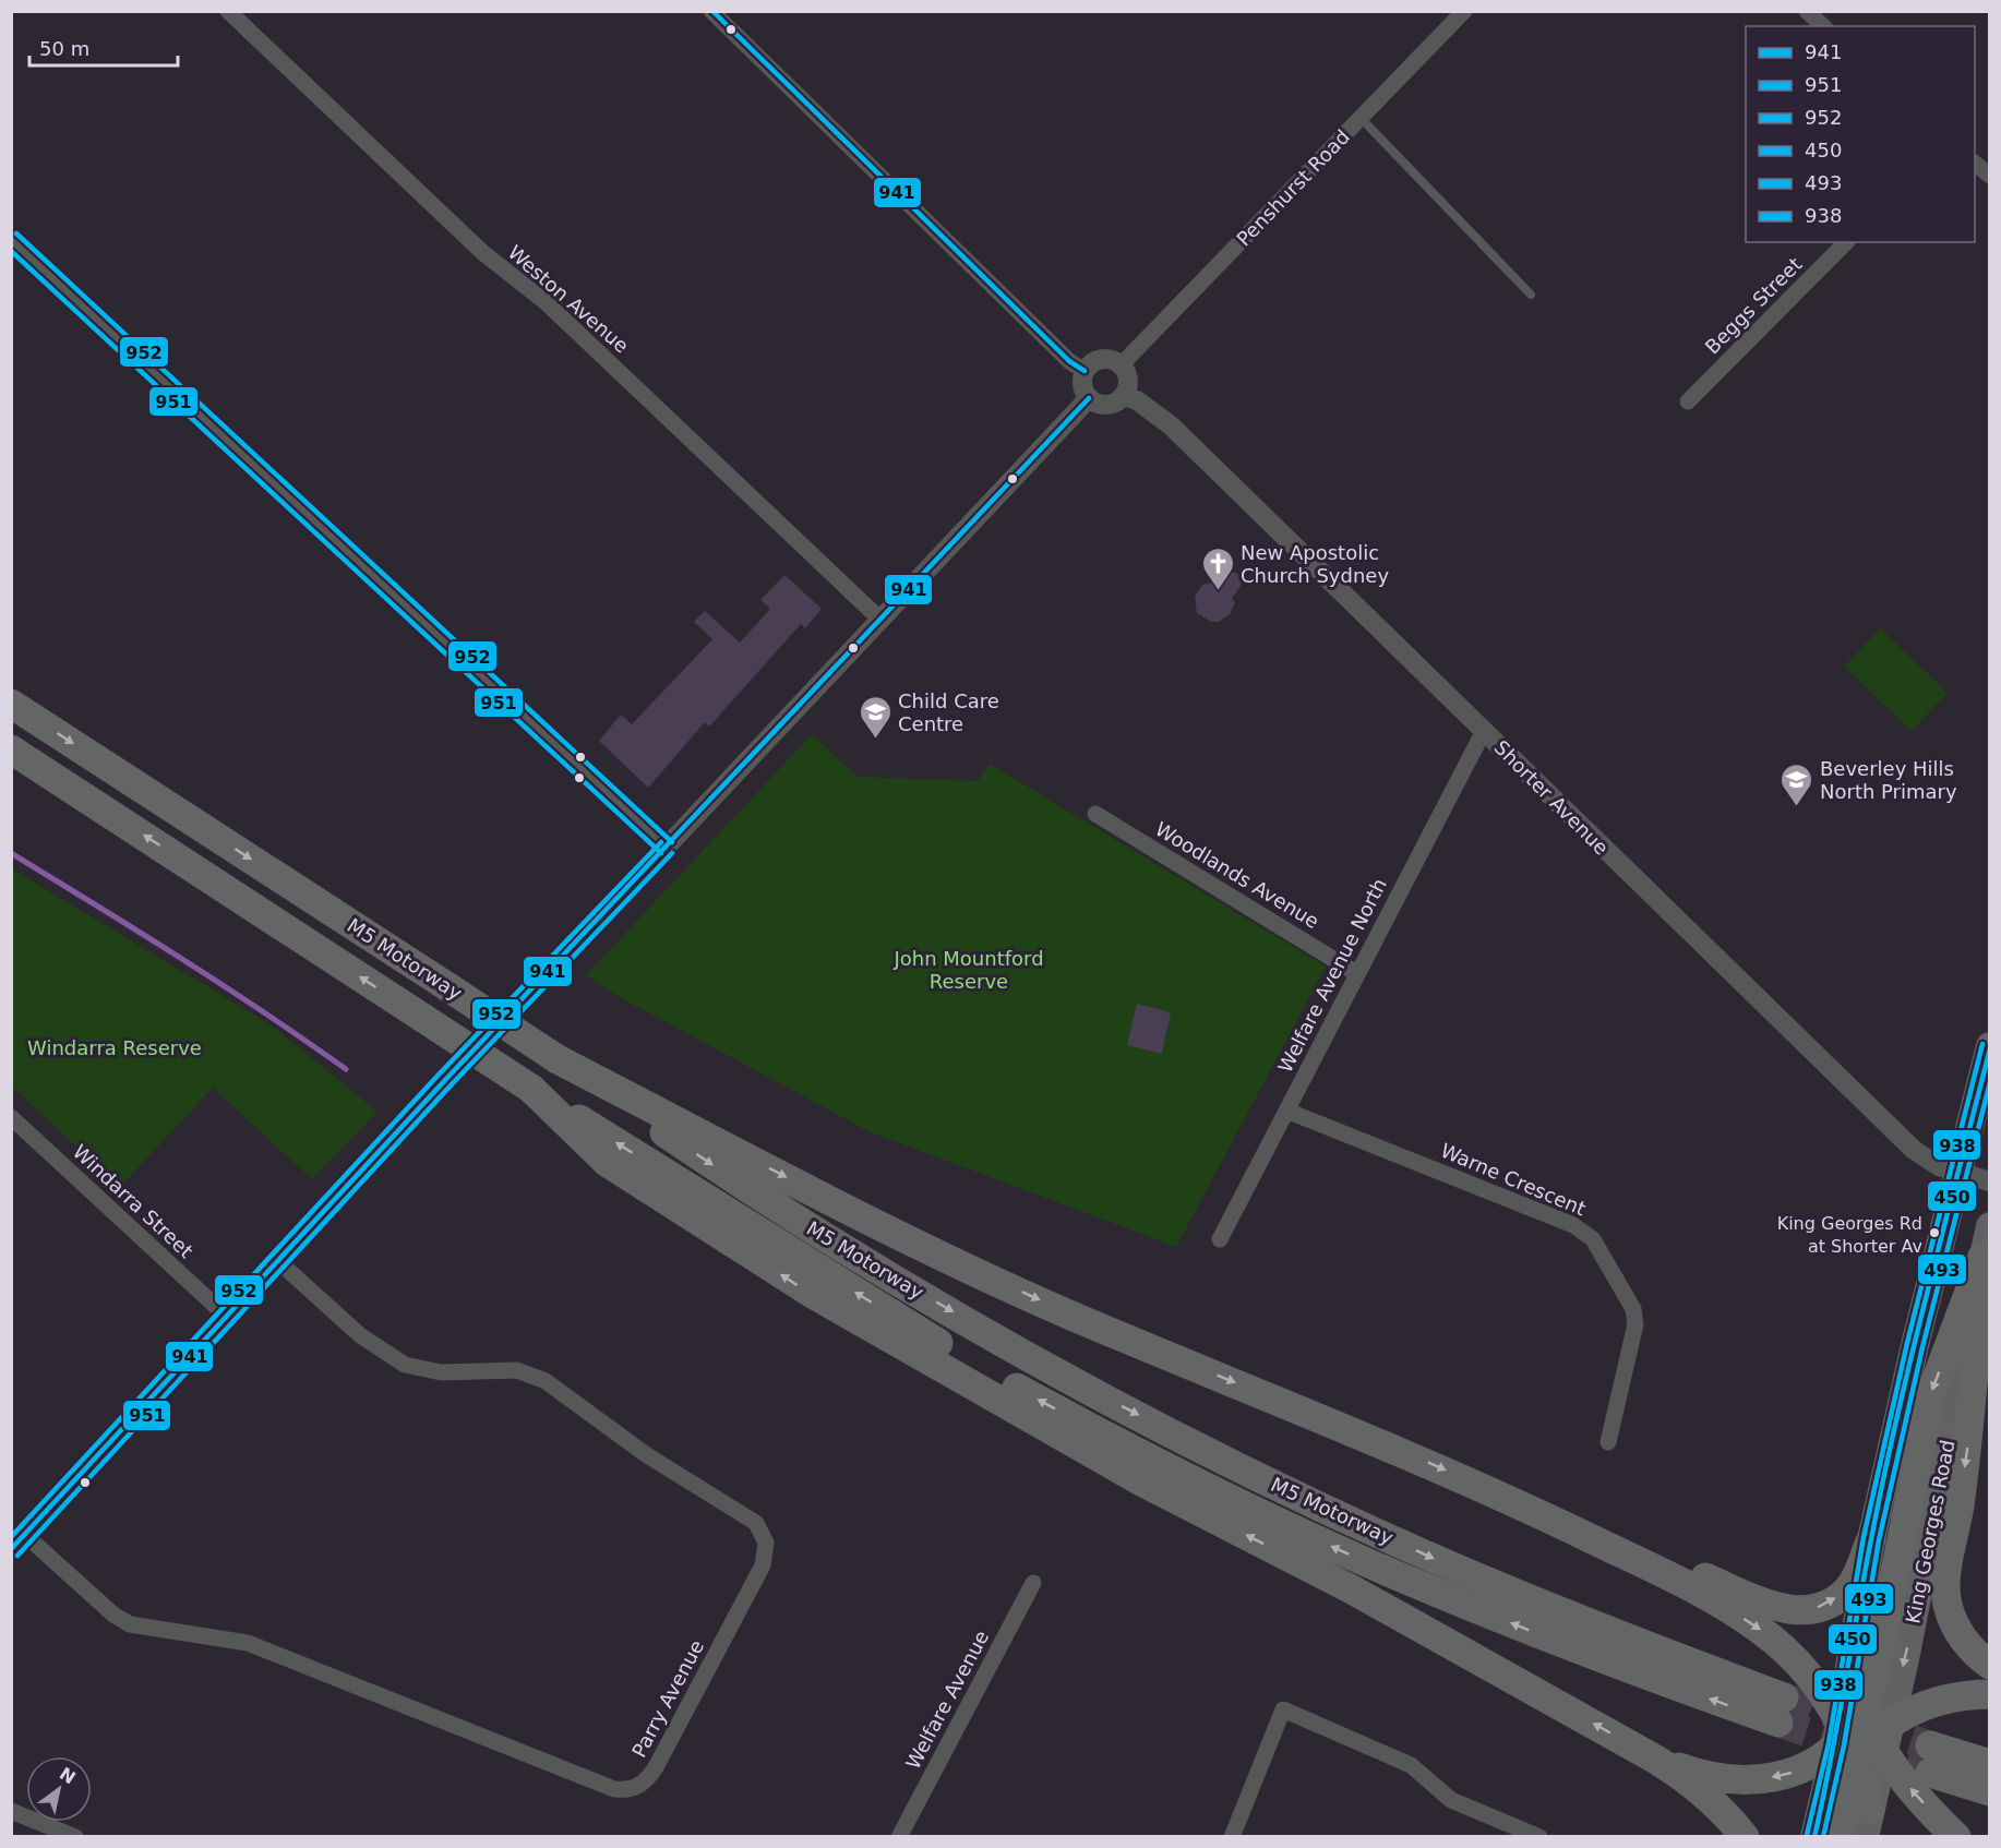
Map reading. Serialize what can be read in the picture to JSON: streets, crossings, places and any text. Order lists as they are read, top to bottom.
{
  "streets": {
    "highway": ["M5 Motorway"],
    "street": [
      "Penshurst Road",
      "Weston Avenue",
      "Beggs Street",
      "Shorter Avenue",
      "Woodlands Avenue",
      "Welfare Avenue North",
      "Warne Crescent",
      "Windarra Street",
      "Parry Avenue",
      "Welfare Avenue"
    ]
  },
  "crossings": [
    ["Penshurst Road", "Shorter Avenue"],
    ["Shorter Avenue", "Welfare Avenue North"],
    ["Woodlands Avenue", "Welfare Avenue North"],
    ["Welfare Avenue North", "Warne Crescent"]
  ],
  "parks": ["John Mountford Reserve", "Windarra Reserve"],
  "places": {
    "church": ["New Apostolic Church Sydney"],
    "school or university": ["Child Care Centre", "Beverley Hills North Primary"],
    "other": ["King Georges Rd at Shorter Av"]
  },
  "lines": [
    "transit line 941",
    "transit line 952",
    "transit line 951",
    "transit line 938",
    "transit line 450",
    "transit line 493"
  ],
  "legend": [
    "941",
    "951",
    "952",
    "450",
    "493",
    "938"
  ],
  "scale_bar": "50 m",
  "north": "top right"
}
